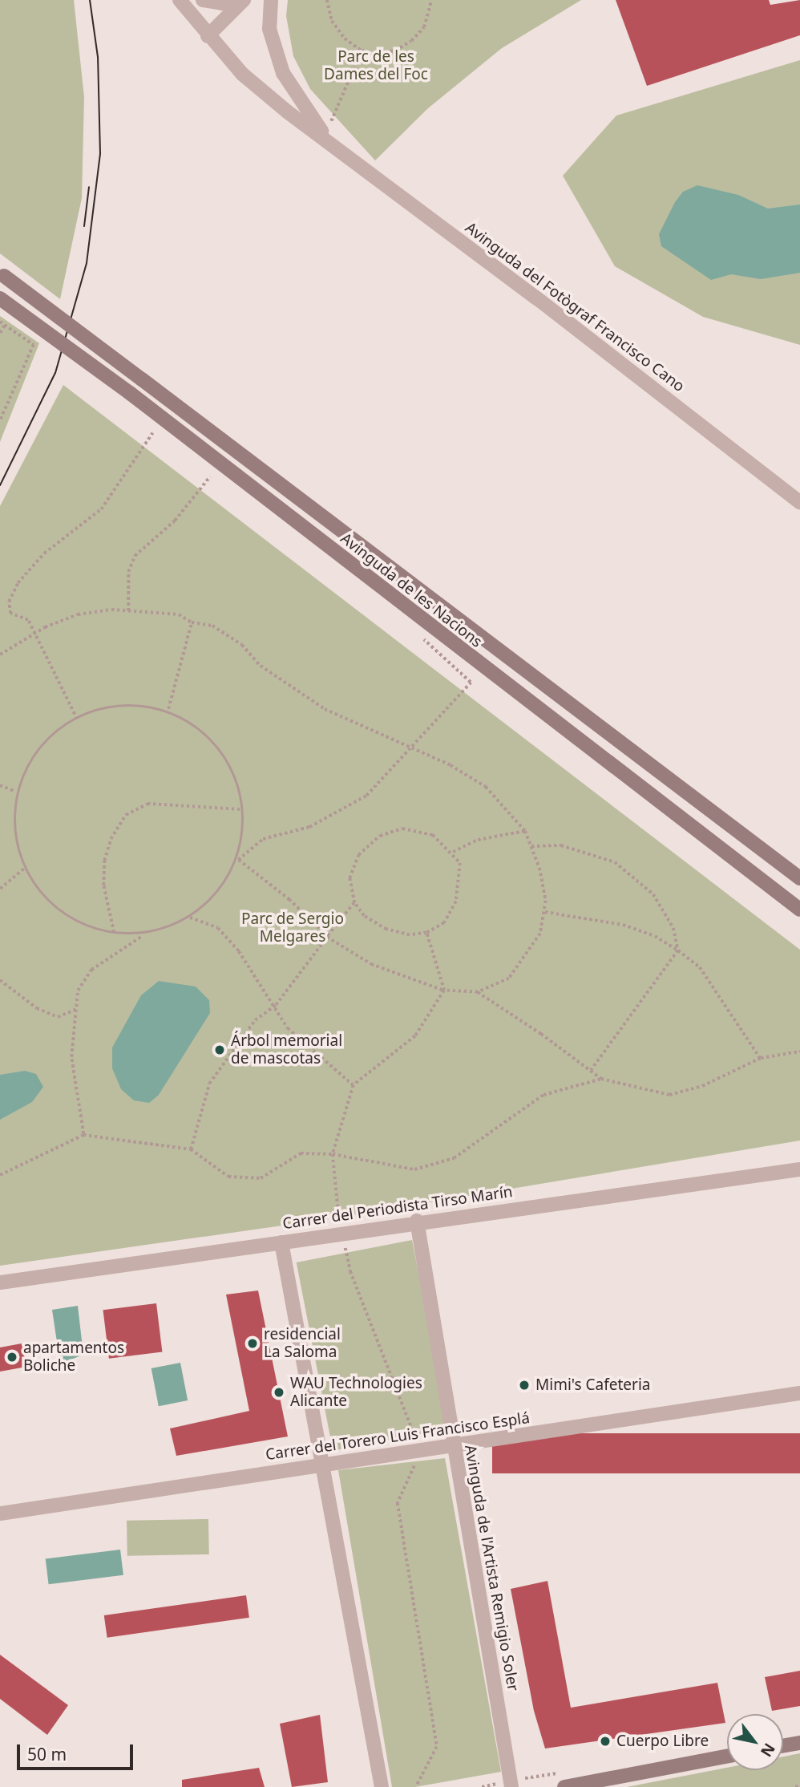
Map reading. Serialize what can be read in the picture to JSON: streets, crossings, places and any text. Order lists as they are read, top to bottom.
{
  "streets": {
    "street": [
      "Avinguda del Fotògraf Francisco Cano",
      "Avinguda de les Nacions",
      "Carrer del Periodista Tirso Marín",
      "Carrer del Torero Luis Francisco Esplá",
      "Avinguda de l'Artista Remigio Soler"
    ]
  },
  "crossings": [
    ["Carrer del Periodista Tirso Marín", "Avinguda de l'Artista Remigio Soler"],
    ["Carrer del Torero Luis Francisco Esplá", "Avinguda de l'Artista Remigio Soler"]
  ],
  "parks": ["Parc de les Dames del Foc", "Parc de Sergio Melgares"],
  "places": [
    "Árbol memorial de mascotas",
    "residencial La Saloma",
    "apartamentos Boliche",
    "Mimi's Cafeteria",
    "WAU Technologies Alicante",
    "Cuerpo Libre"
  ],
  "scale_bar": "50 m",
  "north": "bottom right"
}
